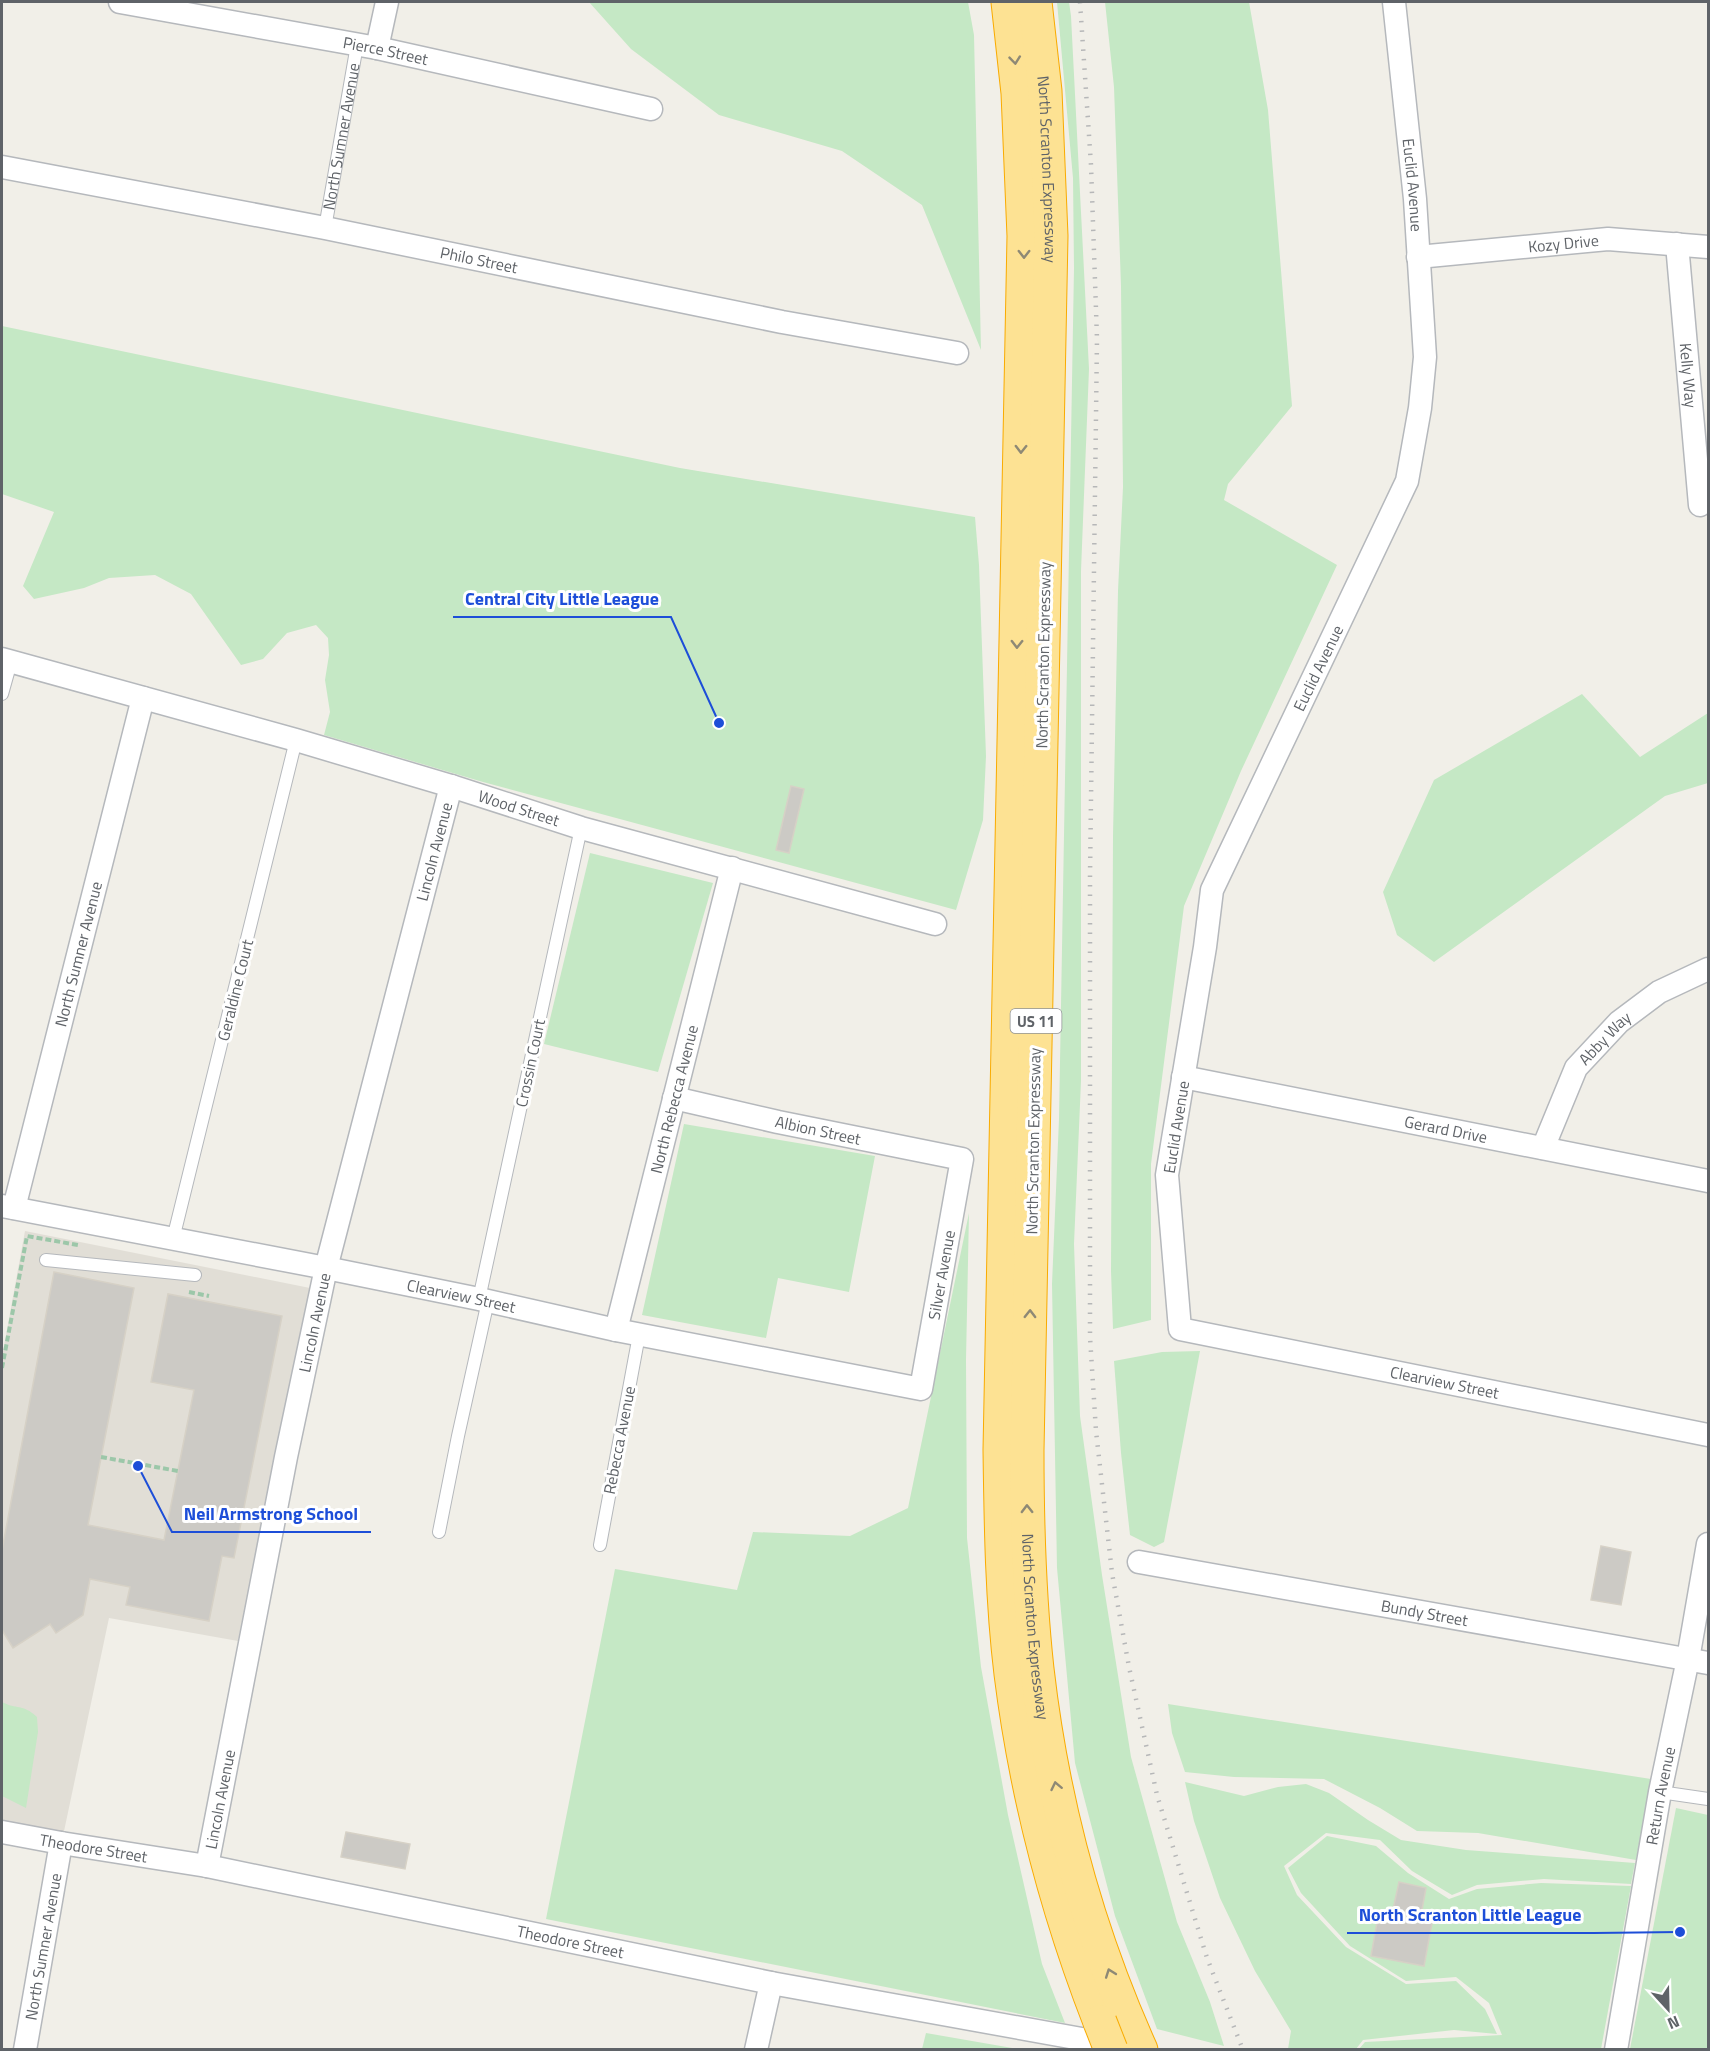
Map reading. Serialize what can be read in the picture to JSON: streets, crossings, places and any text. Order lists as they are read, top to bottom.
{
  "streets": {
    "highway": ["North Scranton Expressway", "US 11"],
    "street": [
      "Pierce Street",
      "North Sumner Avenue",
      "Euclid Avenue",
      "Kozy Drive",
      "Philo Street",
      "Kelly Way",
      "Wood Street",
      "Lincoln Avenue",
      "Abby Way",
      "North Rebecca Avenue",
      "Gerard Drive",
      "Albion Street",
      "Silver Avenue",
      "Clearview Street",
      "Bundy Street",
      "Return Avenue",
      "Theodore Street"
    ],
    "lane": ["Geraldine Court", "Crossin Court", "Rebecca Avenue"]
  },
  "crossings": [
    ["Pierce Street", "North Sumner Avenue"],
    ["North Sumner Avenue", "Philo Street"],
    ["North Sumner Avenue", "Wood Street"],
    ["North Sumner Avenue", "Clearview Street"],
    ["North Sumner Avenue", "Theodore Street"],
    ["North Scranton Expressway", "Theodore Street"],
    ["Euclid Avenue", "Kozy Drive"],
    ["Euclid Avenue", "Gerard Drive"],
    ["Euclid Avenue", "Clearview Street"],
    ["Kozy Drive", "Kelly Way"],
    ["Wood Street", "Lincoln Avenue"],
    ["Wood Street", "Geraldine Court"],
    ["Wood Street", "Crossin Court"],
    ["Wood Street", "North Rebecca Avenue"],
    ["Lincoln Avenue", "Clearview Street"],
    ["Lincoln Avenue", "Theodore Street"],
    ["Geraldine Court", "Clearview Street"],
    ["Abby Way", "Gerard Drive"],
    ["Crossin Court", "Clearview Street"],
    ["North Rebecca Avenue", "Albion Street"],
    ["North Rebecca Avenue", "Clearview Street"],
    ["Albion Street", "Silver Avenue"],
    ["Silver Avenue", "Clearview Street"],
    ["Clearview Street", "Rebecca Avenue"],
    ["Bundy Street", "Return Avenue"]
  ],
  "places": ["Central City Little League", "Neil Armstrong School", "North Scranton Little League"],
  "north": "bottom"
}
